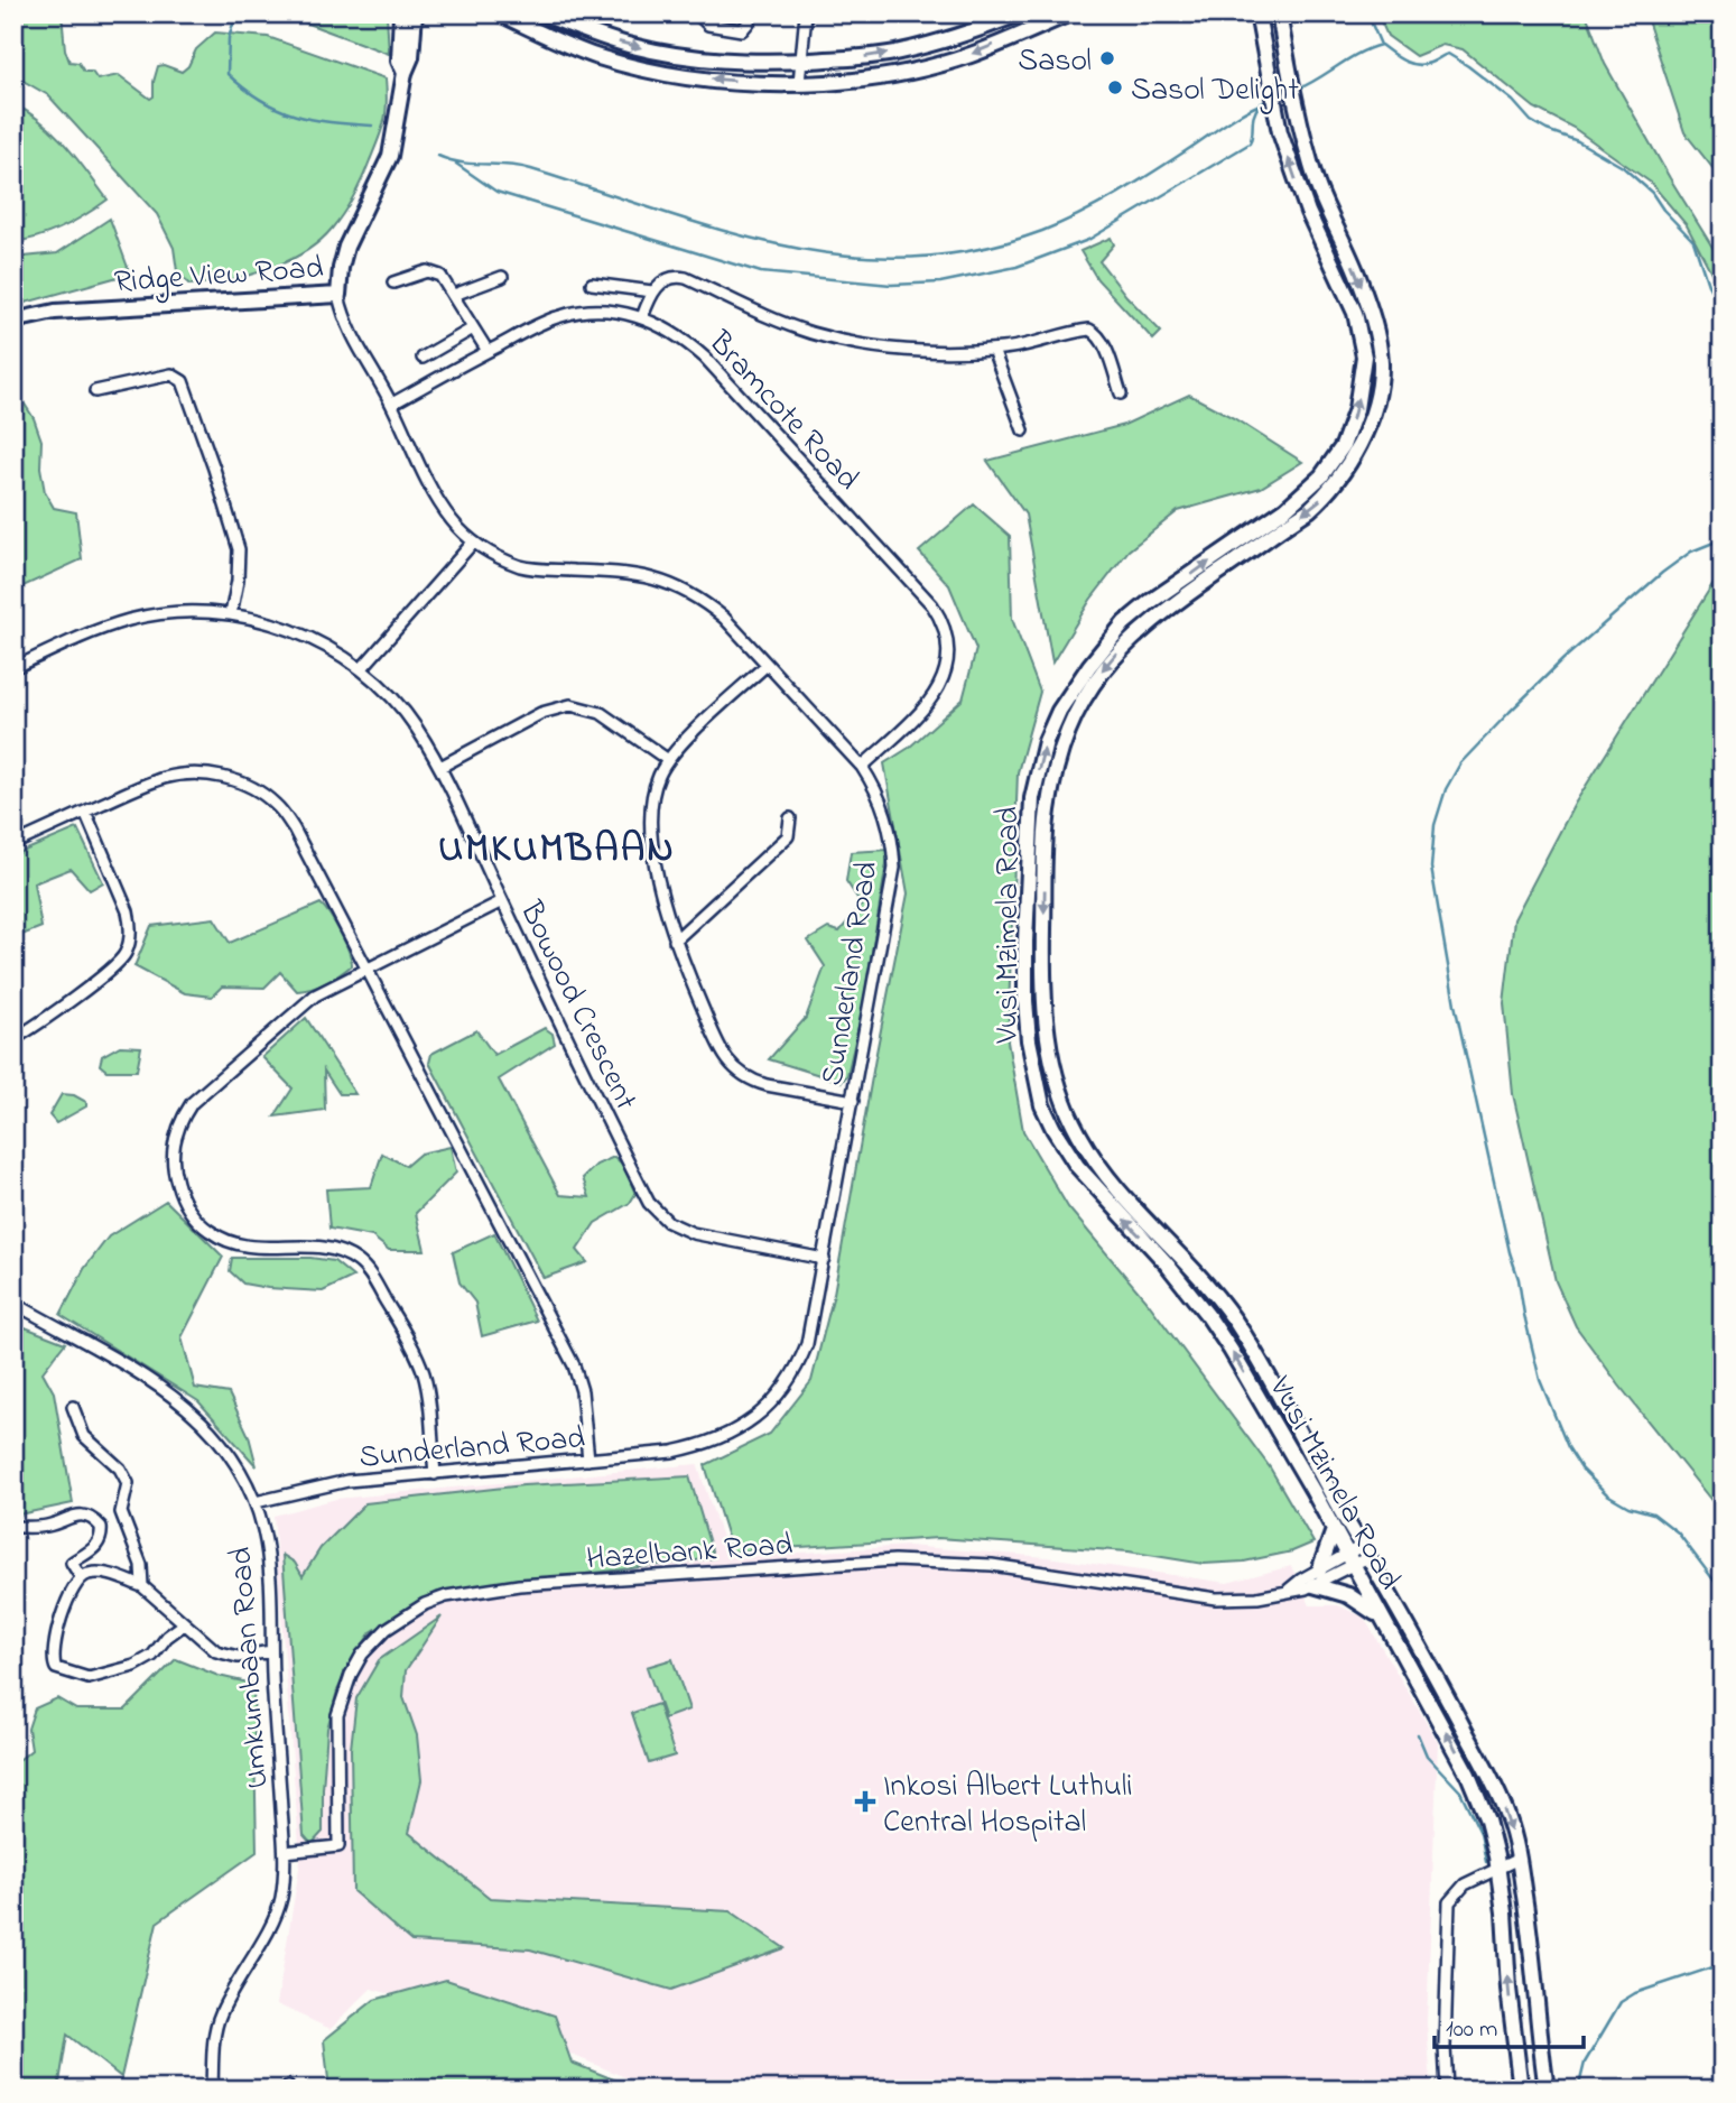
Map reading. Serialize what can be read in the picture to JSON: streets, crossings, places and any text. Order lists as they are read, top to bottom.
{
  "streets": {
    "main road": ["Ridge View Road", "Vusi Mzimela Road"],
    "street": [
      "Bramcote Road",
      "Sunderland Road",
      "Bowood Crescent",
      "Hazelbank Road",
      "Umkumbaan Road"
    ]
  },
  "crossings": [
    ["Ridge View Road", "Sunderland Road"],
    ["Bramcote Road", "Sunderland Road"],
    ["Vusi Mzimela Road", "Hazelbank Road"],
    ["Sunderland Road", "Bowood Crescent"],
    ["Sunderland Road", "Umkumbaan Road"],
    ["Hazelbank Road", "Umkumbaan Road"]
  ],
  "districts": ["UMKUMBAAN"],
  "places": {
    "other": ["Sasol", "Sasol Delight"],
    "health": ["Inkosi Albert Luthuli Central Hospital"]
  },
  "scale_bar": "100 m"
}
